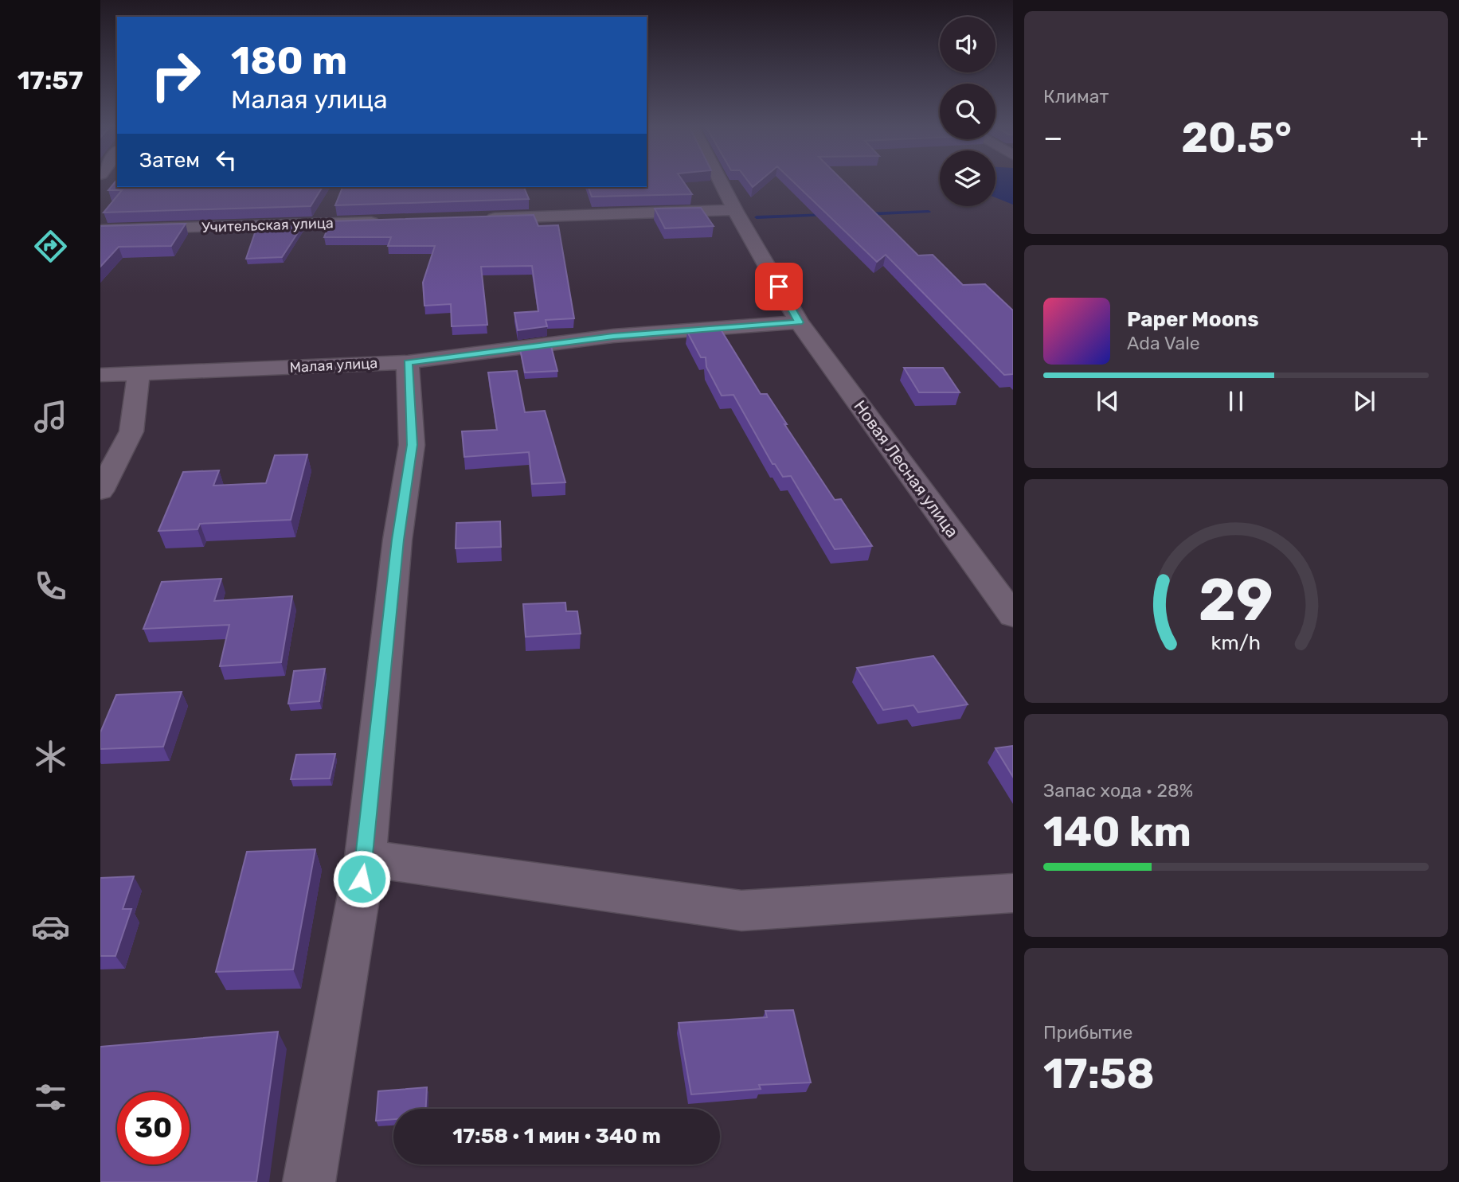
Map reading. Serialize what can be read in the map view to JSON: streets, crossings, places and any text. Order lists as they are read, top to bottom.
{
  "streets": {
    "street": ["Учительская улица", "Малая улица", "Новая Лесная улица"]
  },
  "crossings": [
    ["Малая улица", "Новая Лесная улица"]
  ],
  "page": {
    "tabs": "17:57",
    "tile": [
      "Климат",
      ["Запас хода · 28%", "140 km"],
      ["Прибытие", "17:58"]
    ],
    "turn": ["180 m", "Малая улица"],
    "heat": ["−", "20.5°", "+"],
    "then": "Затем",
    "song": ["Paper Moons", "Ada Vale"],
    "limit": "30",
    "trip": "17:58 · 1 мин · 340 m",
    "gauge": ["29", "km/h"]
  }
}
